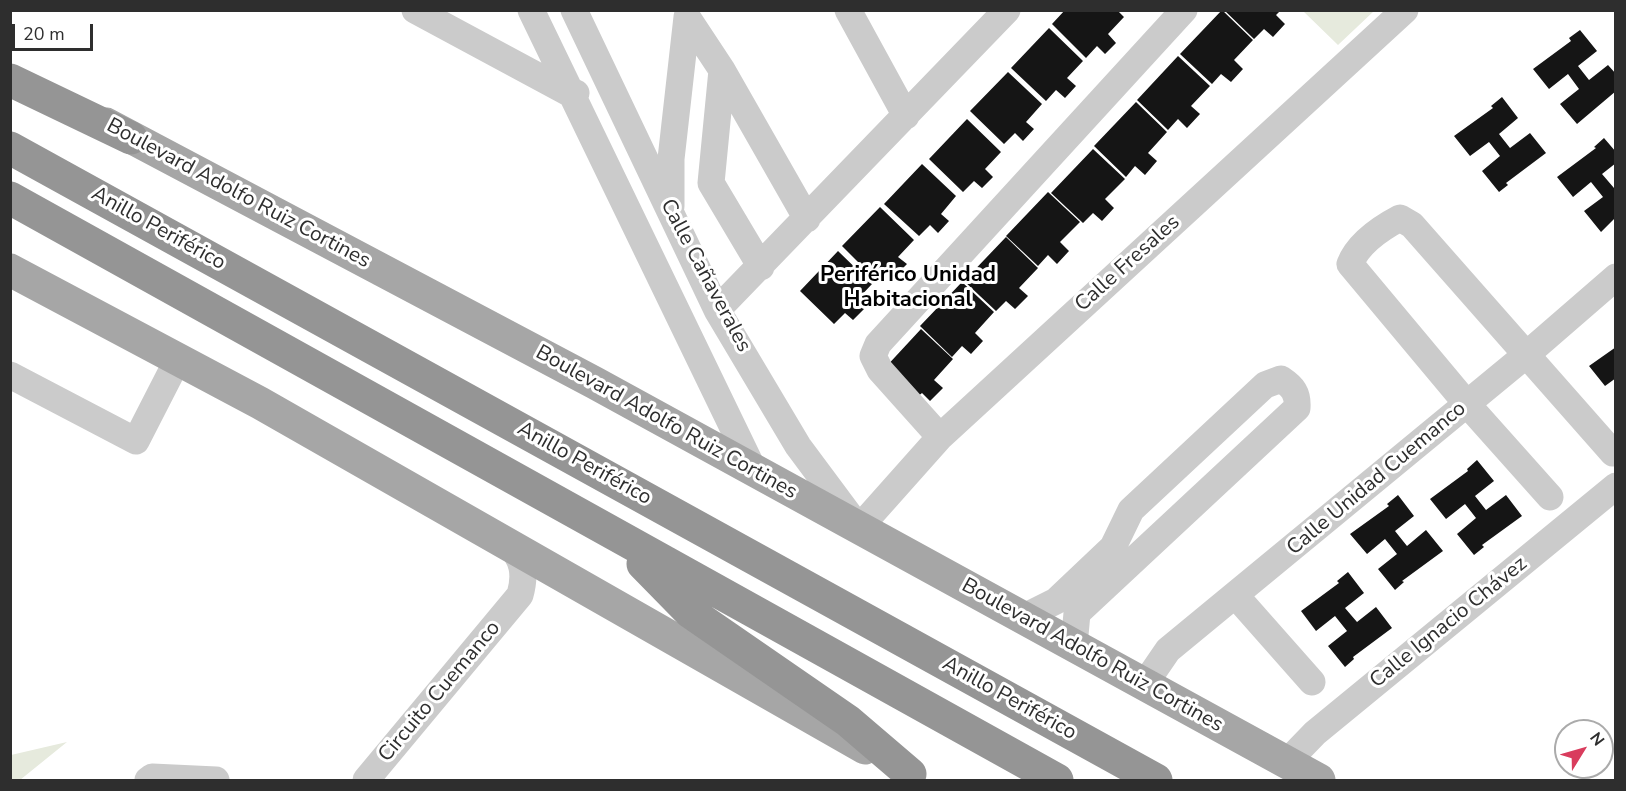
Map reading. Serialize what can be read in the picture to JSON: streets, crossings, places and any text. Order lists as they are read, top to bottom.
{
  "streets": {
    "highway": ["Anillo Periférico"],
    "main road": ["Boulevard Adolfo Ruiz Cortines"],
    "street": [
      "Calle Fresales",
      "Calle Cañaverales",
      "Calle Unidad Cuemanco",
      "Calle Ignacio Chávez",
      "Circuito Cuemanco"
    ]
  },
  "crossings": [
    ["Boulevard Adolfo Ruiz Cortines", "Calle Fresales"],
    ["Boulevard Adolfo Ruiz Cortines", "Calle Cañaverales"],
    ["Boulevard Adolfo Ruiz Cortines", "Calle Unidad Cuemanco"],
    ["Boulevard Adolfo Ruiz Cortines", "Calle Ignacio Chávez"],
    ["Calle Fresales", "Calle Cañaverales"]
  ],
  "districts": ["Periférico Unidad Habitacional"],
  "scale_bar": "20 m",
  "north": "top right"
}
